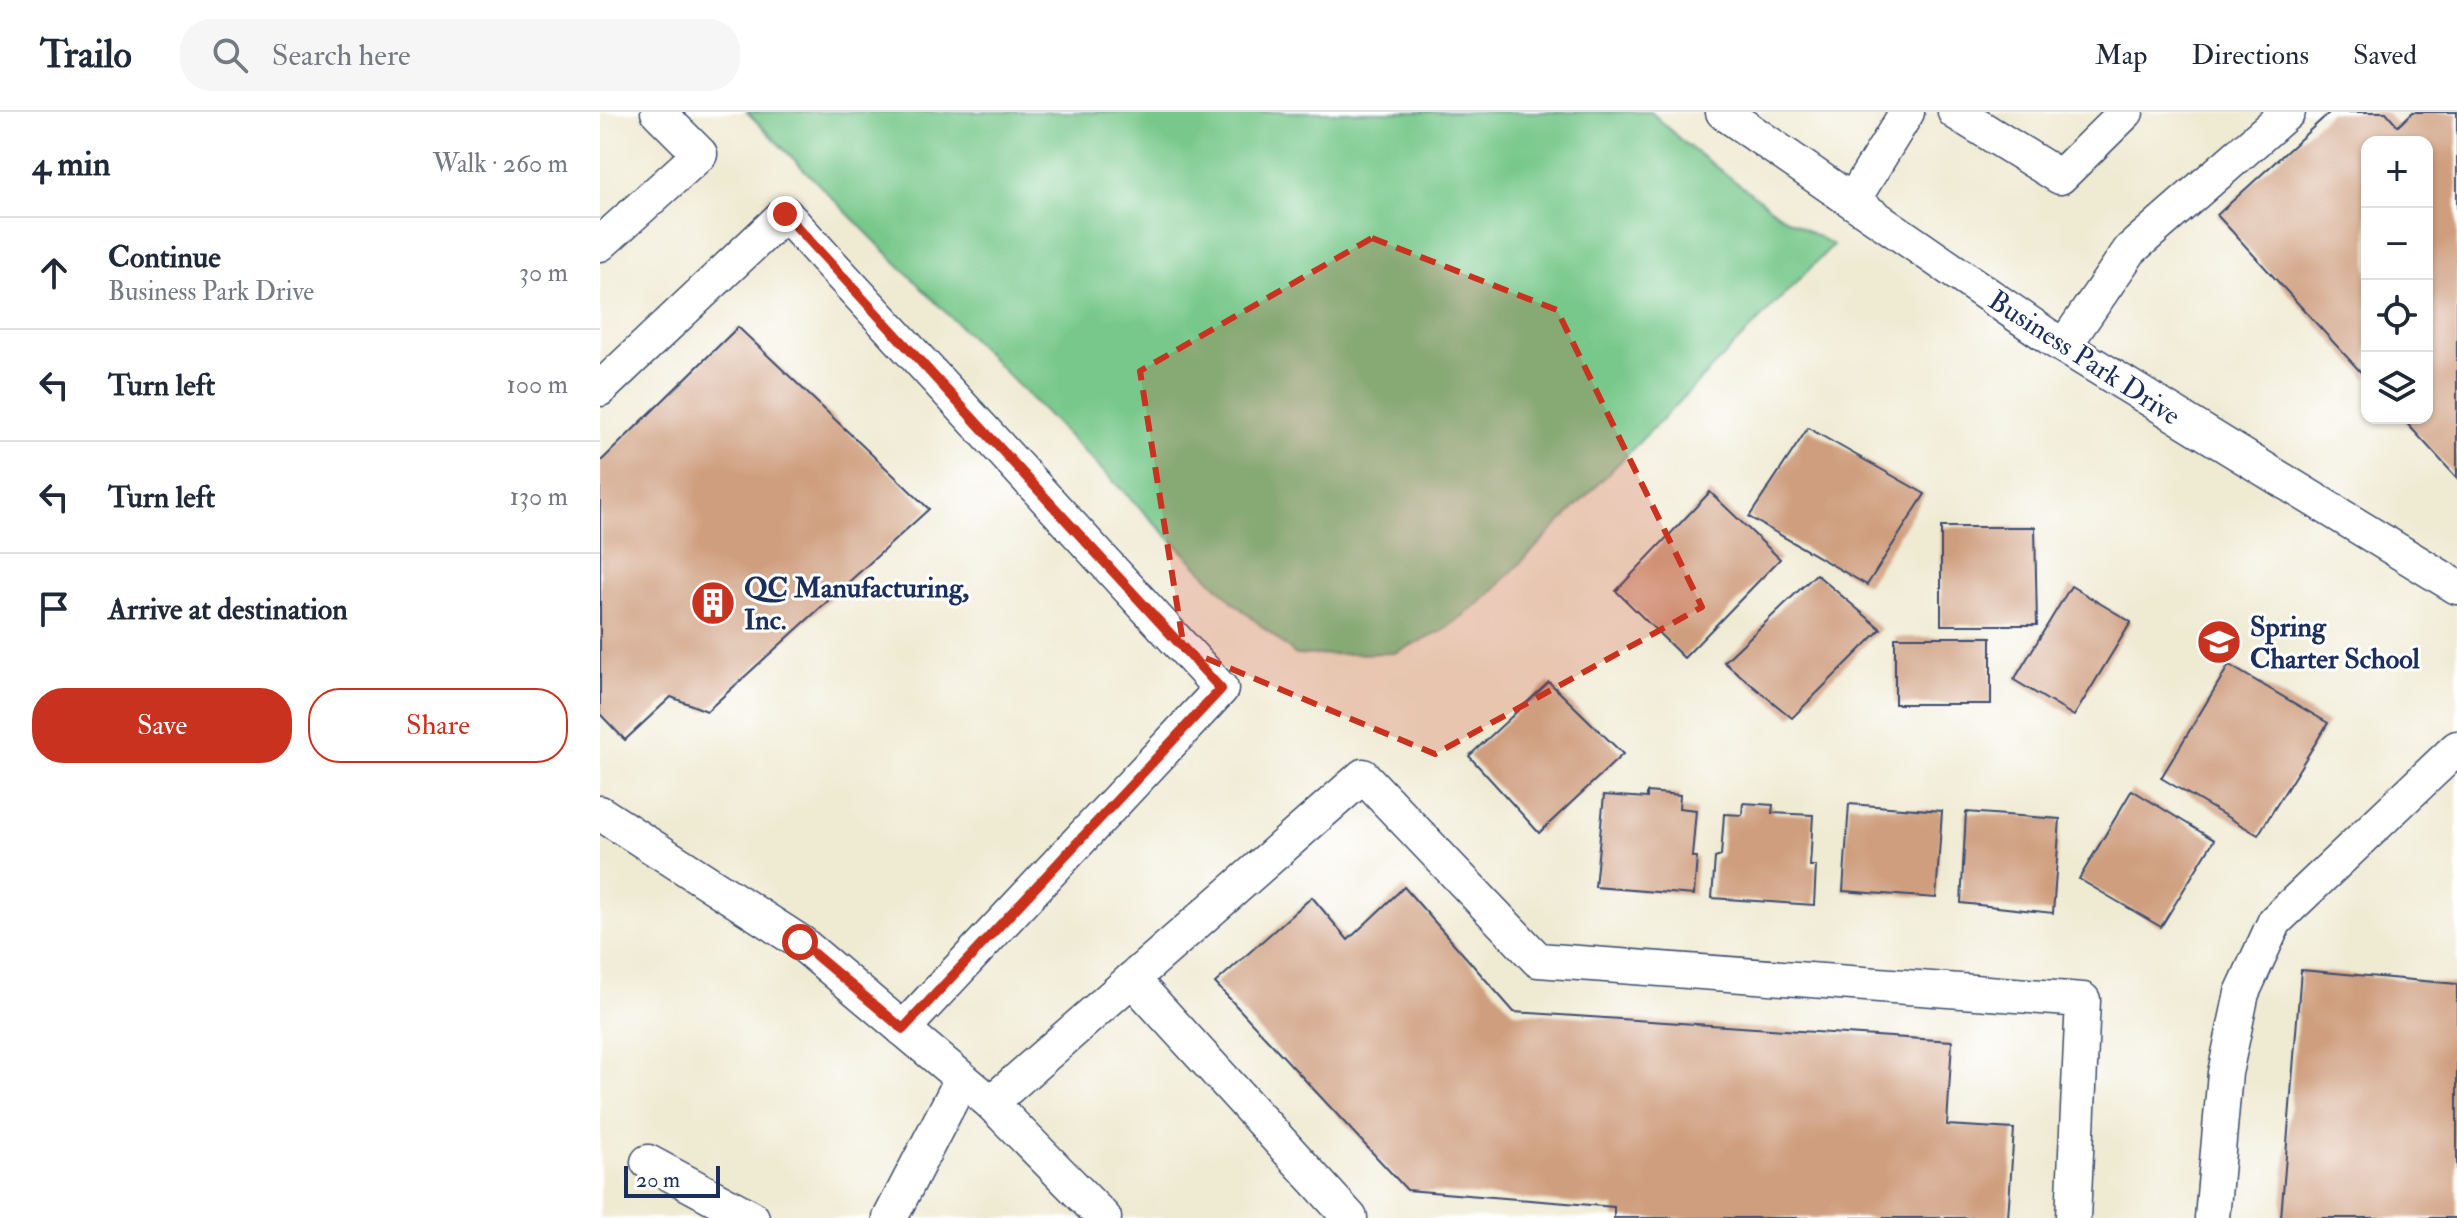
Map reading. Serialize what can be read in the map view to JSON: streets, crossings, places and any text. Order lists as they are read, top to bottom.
{
  "streets": {
    "street": ["Business Park Drive"]
  },
  "places": {
    "building": ["QC Manufacturing, Inc."],
    "school or university": ["Spring Charter School"]
  },
  "scale_bar": "20 m",
  "page": {
    "header": "Trailo",
    "search": "Search here",
    "nav": ["Map", "Directions", "Saved"],
    "heading": ["4 min", "Walk · 260 m"],
    "map_buttons": ["+", "−"],
    "list": [
      ["Continue", "Business Park Drive", "30 m"],
      ["Turn left", "100 m"],
      ["Turn left", "130 m"],
      "Arrive at destination"
    ],
    "buttons": ["Save", "Share"],
    "scale": "20 m"
  }
}
